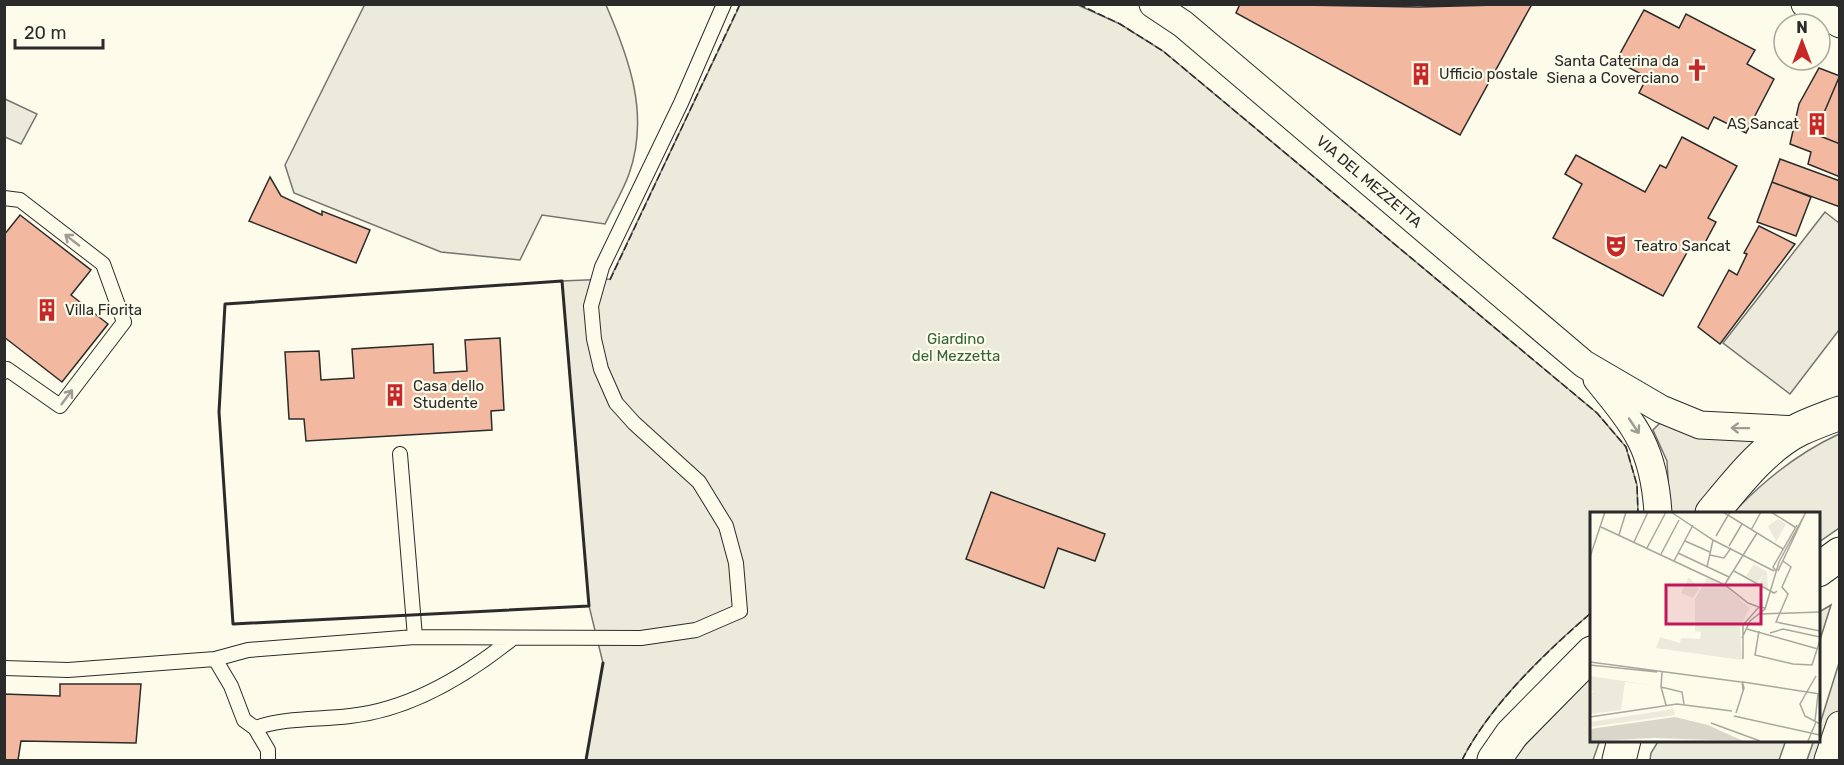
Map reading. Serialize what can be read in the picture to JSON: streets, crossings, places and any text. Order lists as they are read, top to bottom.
{
  "streets": {
    "street": ["VIA DEL MEZZETTA"]
  },
  "parks": ["Giardino del Mezzetta"],
  "places": {
    "church": ["Santa Caterina da Siena a Coverciano"],
    "building": [
      "Ufficio postale",
      "AS Sancat",
      "Villa Fiorita",
      "Casa dello Studente"
    ],
    "theatre": ["Teatro Sancat"]
  },
  "scale_bar": "20 m",
  "north": "top"
}
